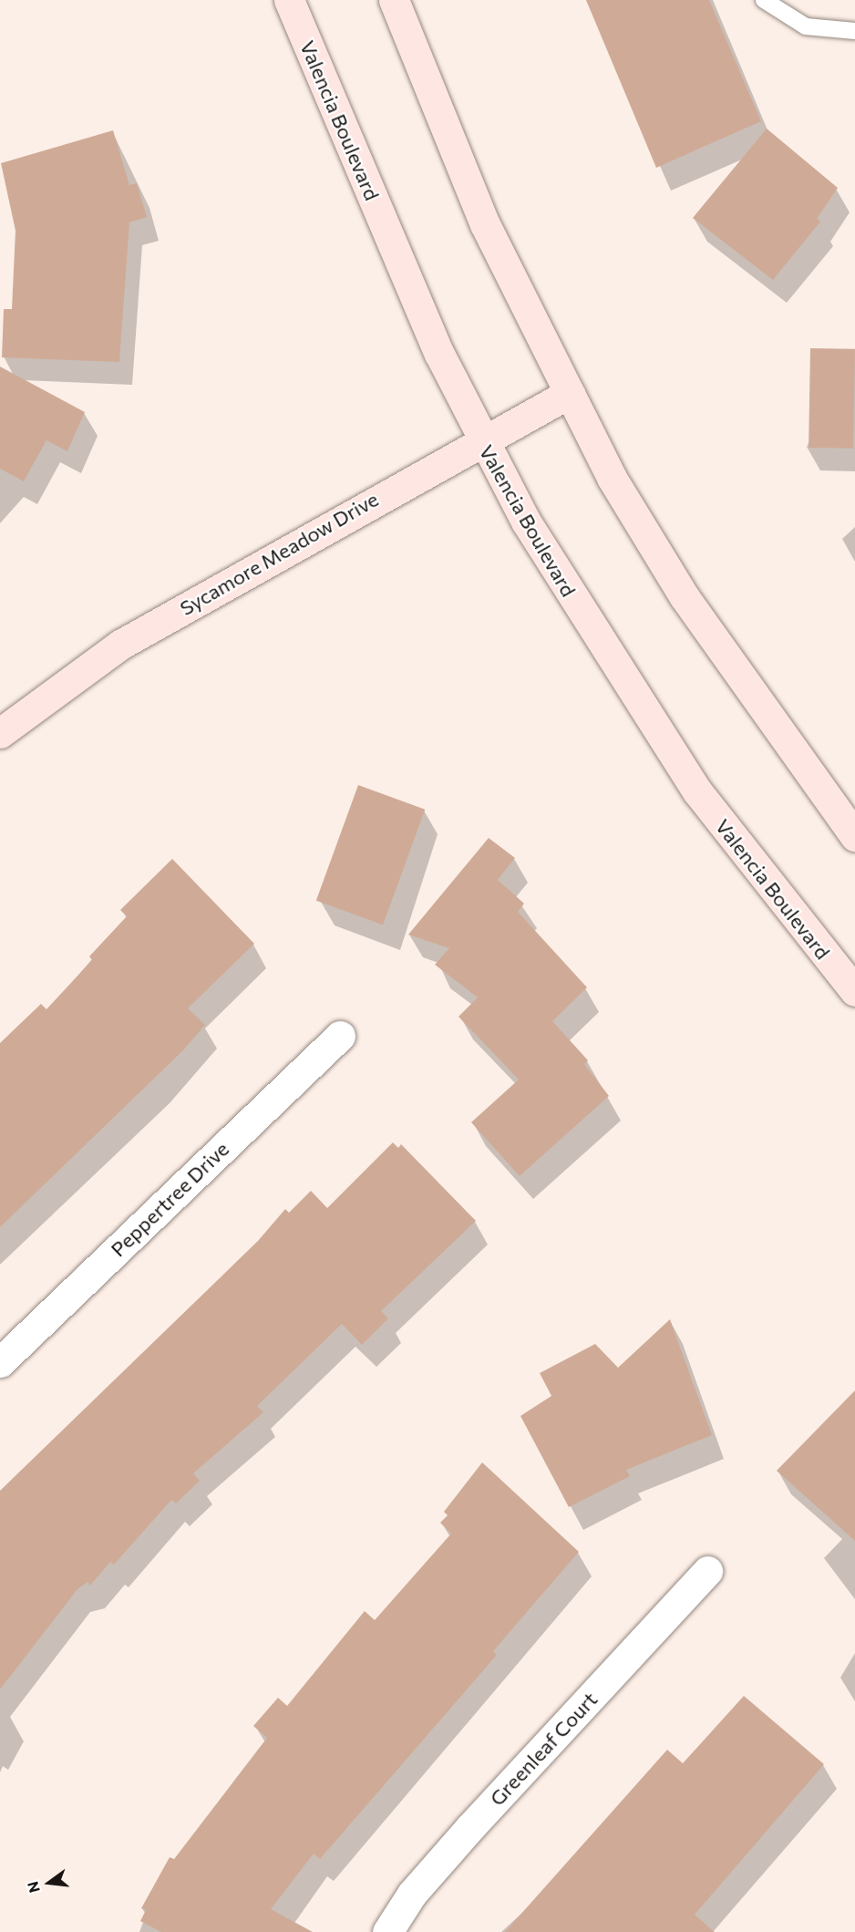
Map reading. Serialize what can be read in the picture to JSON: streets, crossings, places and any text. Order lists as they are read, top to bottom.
{
  "streets": {
    "street": [
      "Valencia Boulevard",
      "Sycamore Meadow Drive",
      "Peppertree Drive",
      "Greenleaf Court"
    ]
  },
  "crossings": [
    ["Valencia Boulevard", "Sycamore Meadow Drive"]
  ],
  "north": "left"
}
